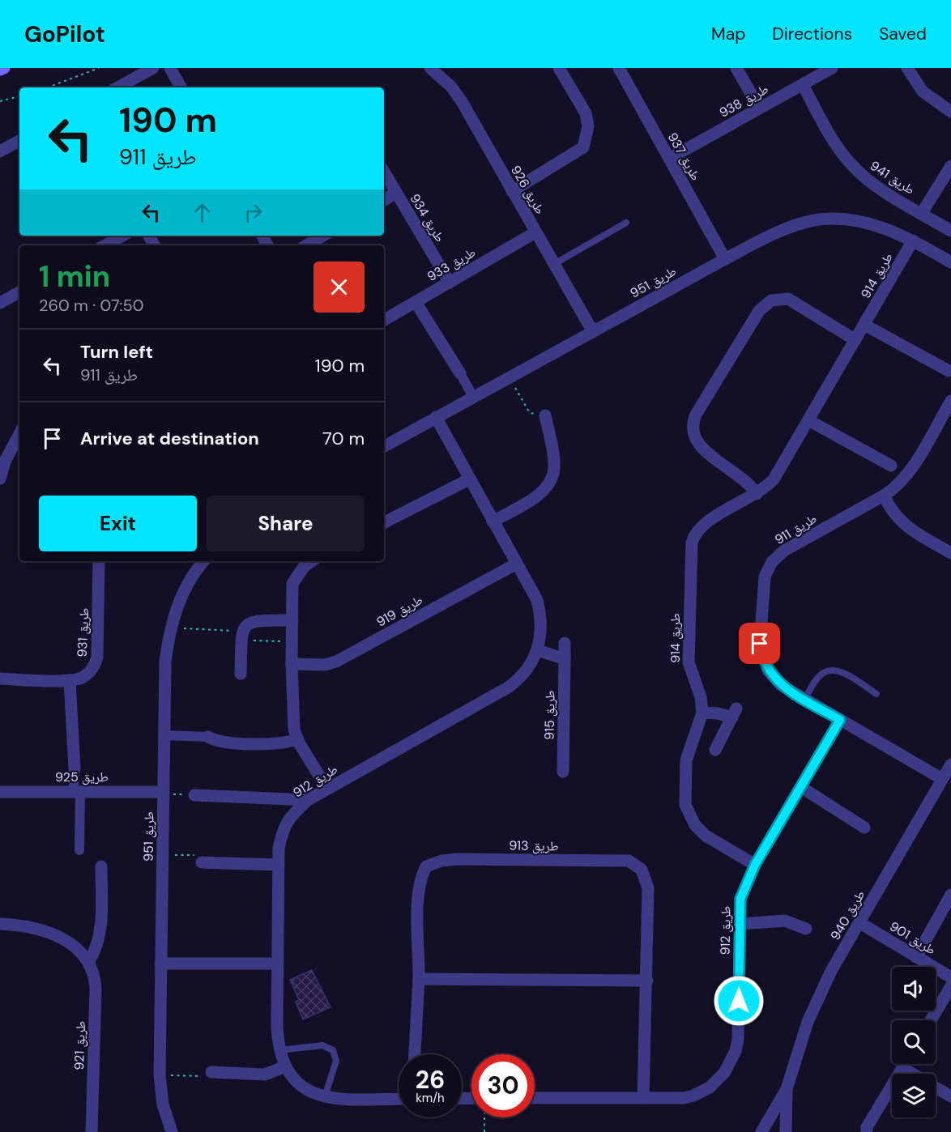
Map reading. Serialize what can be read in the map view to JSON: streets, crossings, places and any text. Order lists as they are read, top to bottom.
{
  "streets": {
    "street": [
      "طريق 938",
      "طريق 937",
      "طريق 941",
      "طريق 926",
      "طريق 934",
      "طريق 933",
      "طريق 914",
      "طريق 951",
      "طريق 911",
      "طريق 919",
      "طريق 931",
      "طريق 915",
      "طريق 925",
      "طريق 912",
      "طريق 913",
      "طريق 940",
      "طريق 901",
      "طريق 921"
    ]
  },
  "crossings": [
    ["طريق 938", "طريق 937"],
    ["طريق 938", "طريق 941"],
    ["طريق 937", "طريق 951"],
    ["طريق 926", "طريق 933"],
    ["طريق 926", "طريق 951"],
    ["طريق 934", "طريق 933"],
    ["طريق 914", "طريق 951"],
    ["طريق 914", "طريق 912"],
    ["طريق 951", "طريق 925"],
    ["طريق 951", "طريق 912"],
    ["طريق 911", "طريق 912"],
    ["طريق 911", "طريق 940"],
    ["طريق 919", "طريق 912"],
    ["طريق 912", "طريق 913"],
    ["طريق 940", "طريق 901"]
  ],
  "page": {
    "header": "GoPilot",
    "nav": ["Map", "Directions", "Saved"],
    "turn": ["190 m", "طريق 911"],
    "heading": ["1 min", "260 m · 07:50"],
    "list": [
      {
        "name": "Turn left",
        "note": "طريق 911",
        "value": "190 m"
      },
      {
        "name": "Arrive at destination",
        "value": "70 m"
      }
    ],
    "buttons": ["Exit", "Share"],
    "speed": "26 km/h",
    "limit": "30"
  }
}
